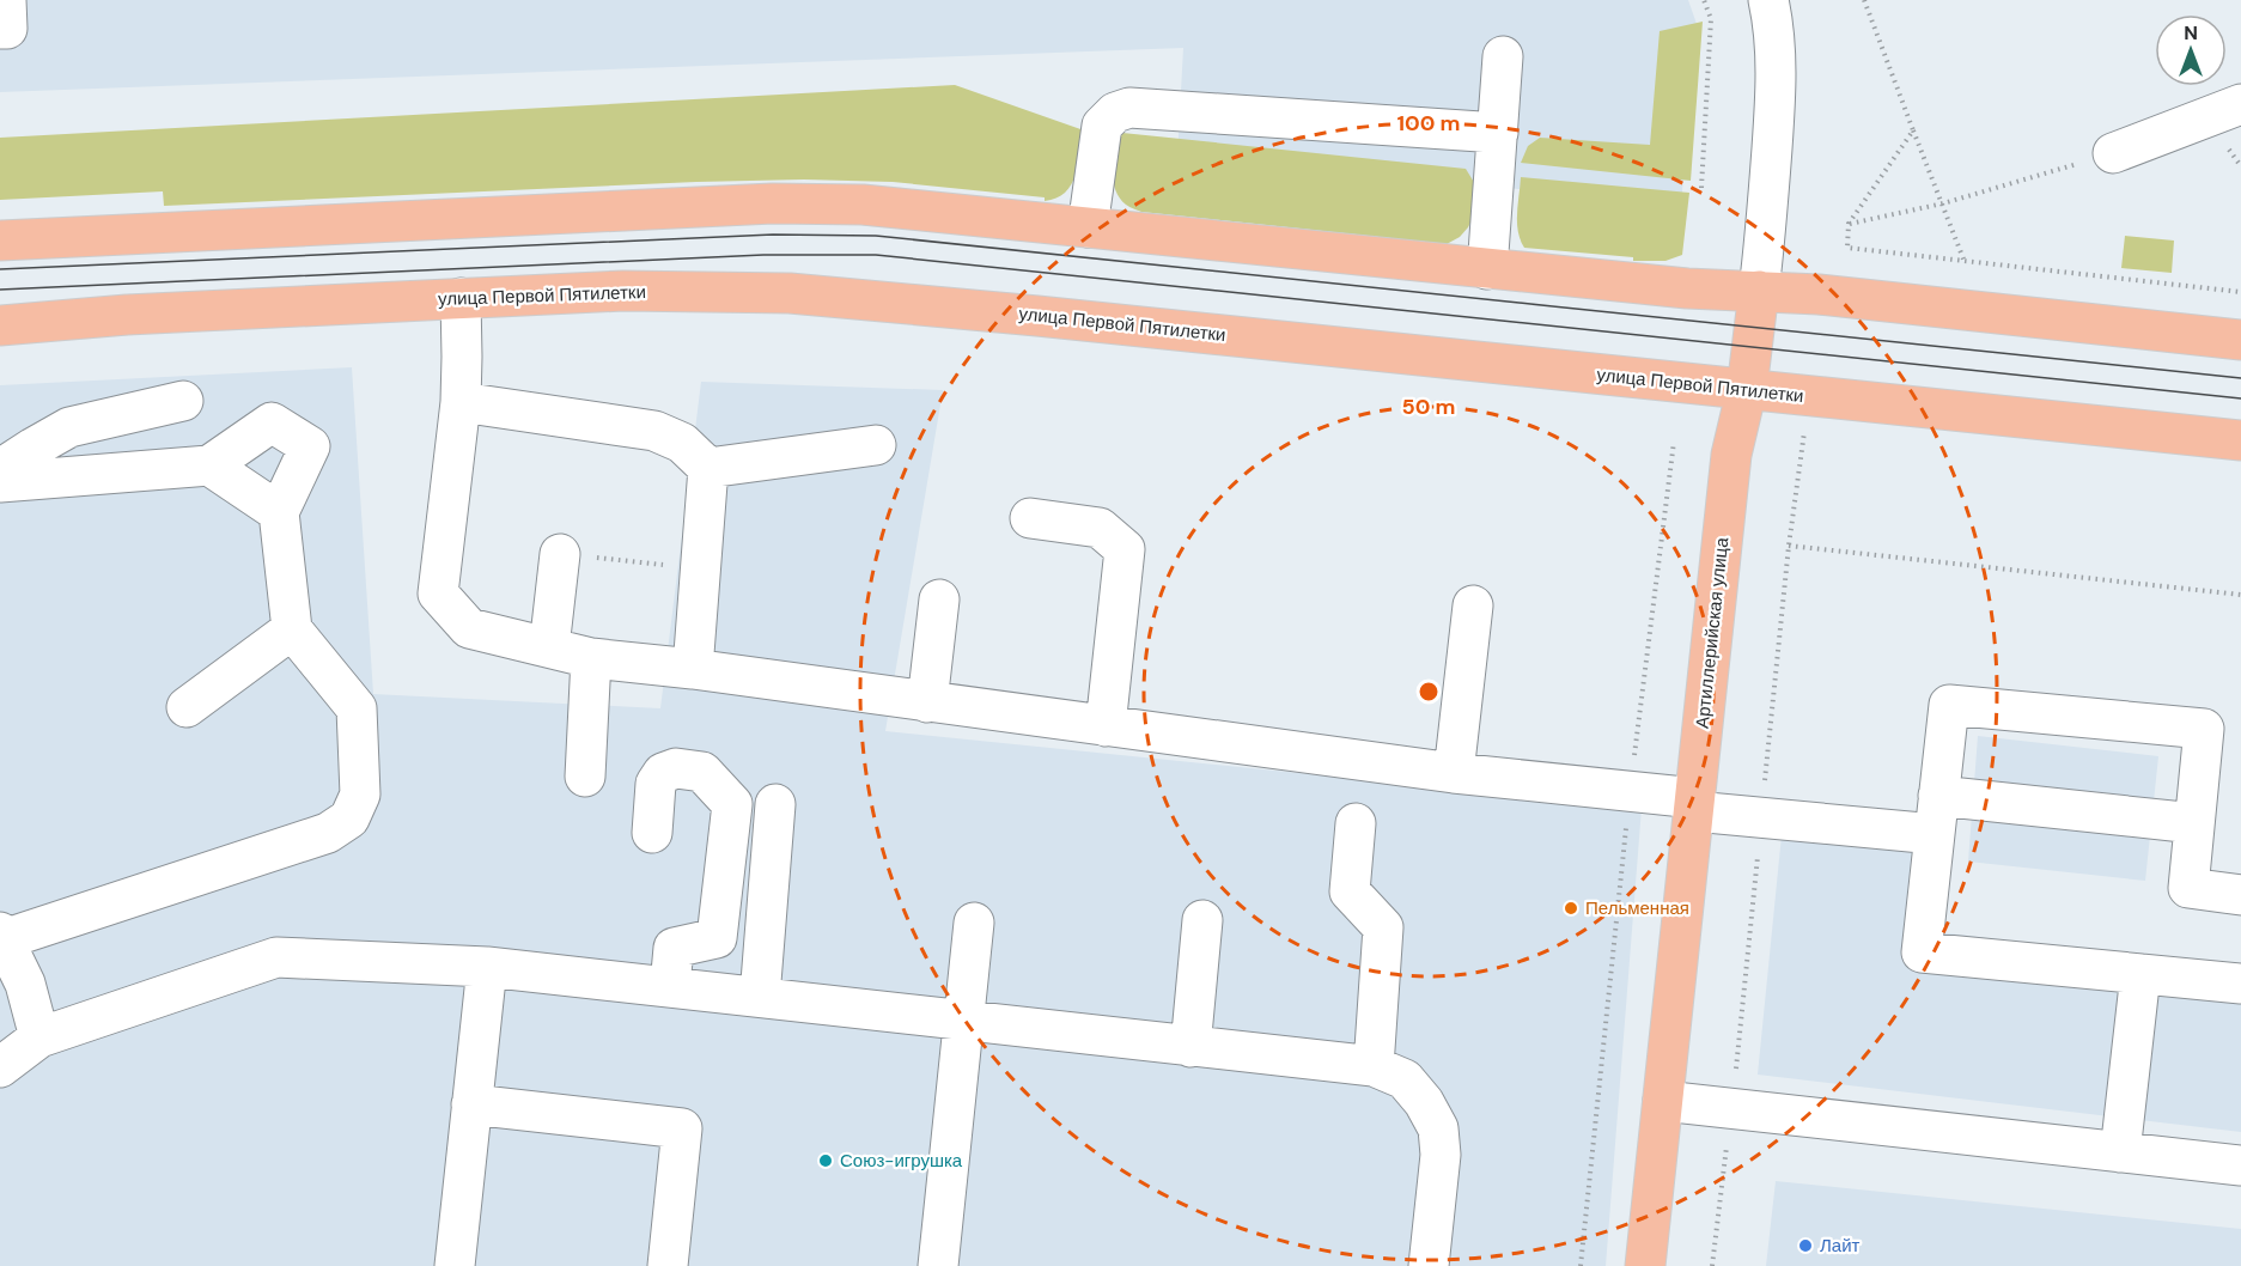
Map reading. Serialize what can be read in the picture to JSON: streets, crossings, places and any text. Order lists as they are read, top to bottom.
{
  "streets": {
    "main road": ["улица Первой Пятилетки", "Артиллерийская улица"]
  },
  "crossings": [
    ["улица Первой Пятилетки", "Артиллерийская улица"]
  ],
  "places": ["Пельменная", "Союз-игрушка", "Лайт"],
  "north": "top",
  "rings": ["100 m", "50 m"]
}
